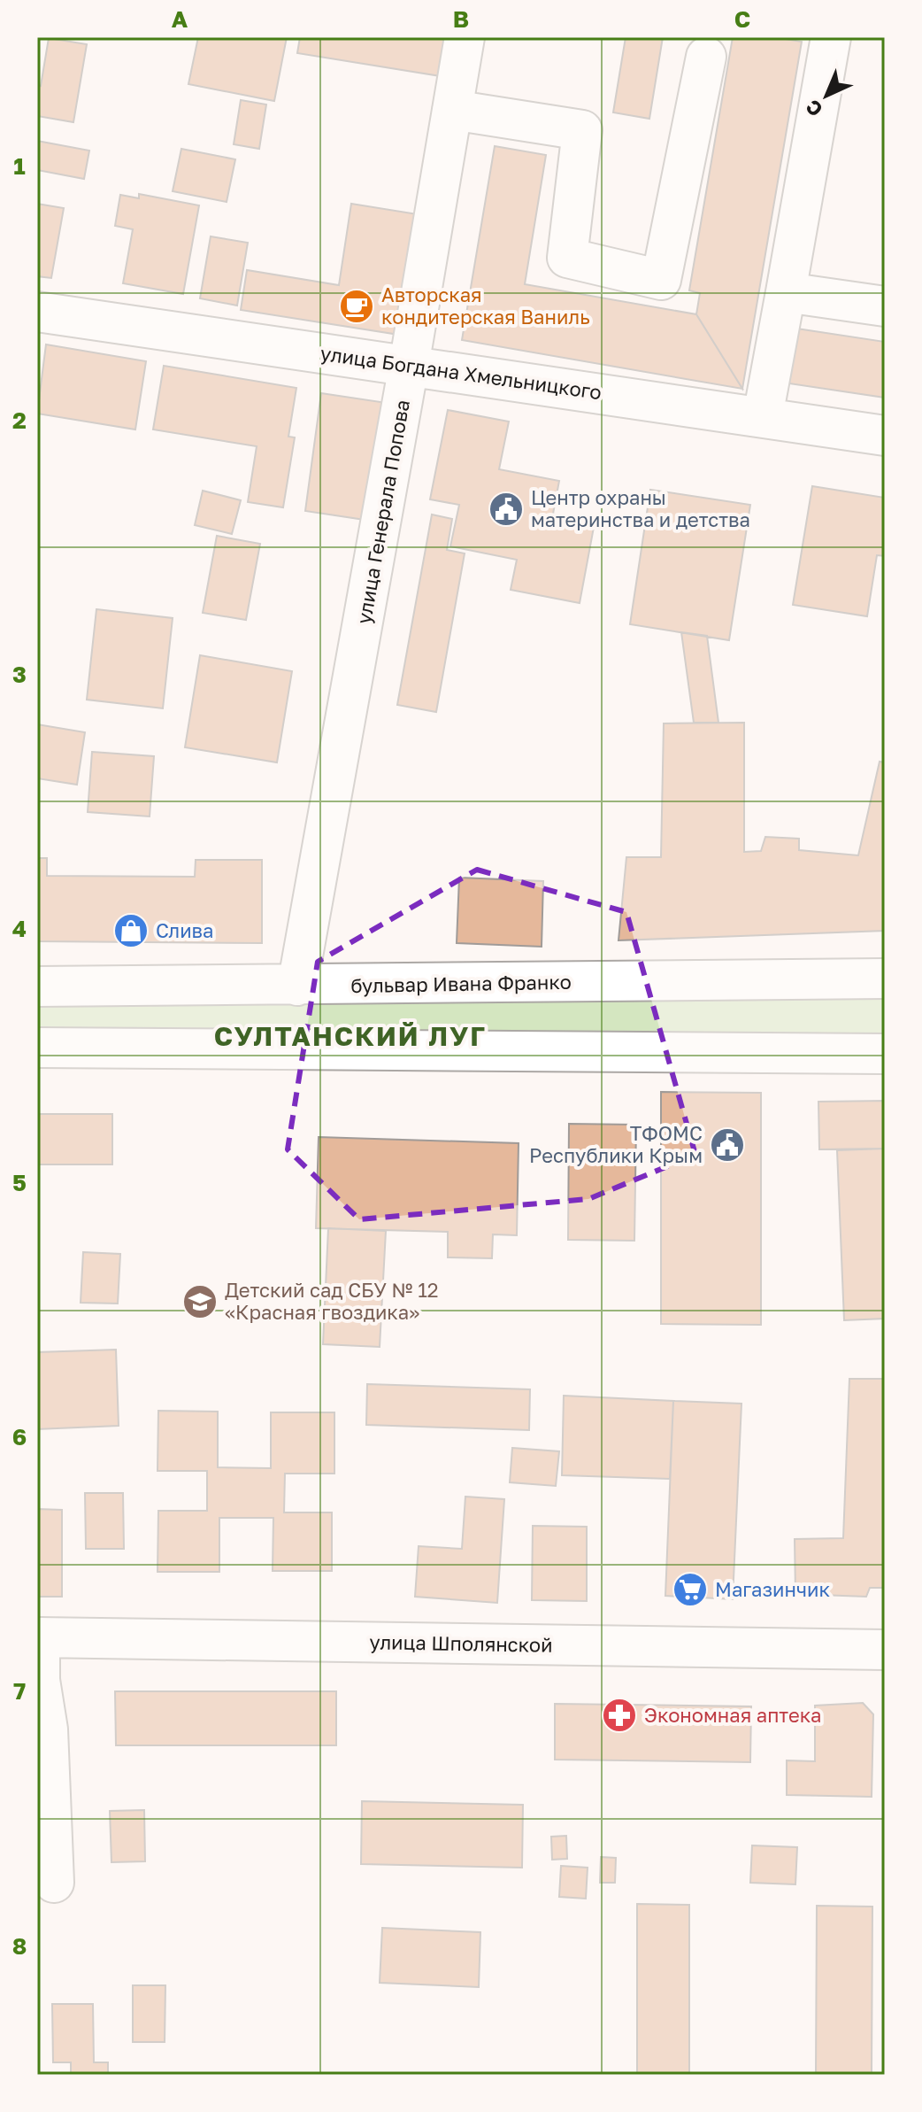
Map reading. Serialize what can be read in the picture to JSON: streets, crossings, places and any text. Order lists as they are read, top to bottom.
{
  "streets": {
    "street": [
      "улица Богдана Хмельницкого",
      "улица Генерала Попова",
      "бульвар Ивана Франко",
      "улица Шполянской"
    ]
  },
  "crossings": [
    ["улица Богдана Хмельницкого", "улица Генерала Попова"],
    ["улица Генерала Попова", "бульвар Ивана Франко"]
  ],
  "districts": ["СУЛТАНСКИЙ ЛУГ"],
  "places": {
    "cafe": ["Авторская кондитерская Ваниль"],
    "public building": ["Центр охраны материнства и детства", "ТФОМС Республики Крым"],
    "shop": ["Слива"],
    "school or university": ["Детский сад СБУ № 12 «Красная гвоздика»"],
    "supermarket": ["Магазинчик"],
    "pharmacy": ["Экономная аптека"]
  },
  "north": "bottom left",
  "grid": {
    "columns": ["A", "B", "C"],
    "rows": [
      "1",
      "2",
      "3",
      "4",
      "5",
      "6",
      "7",
      "8"
    ]
  }
}
